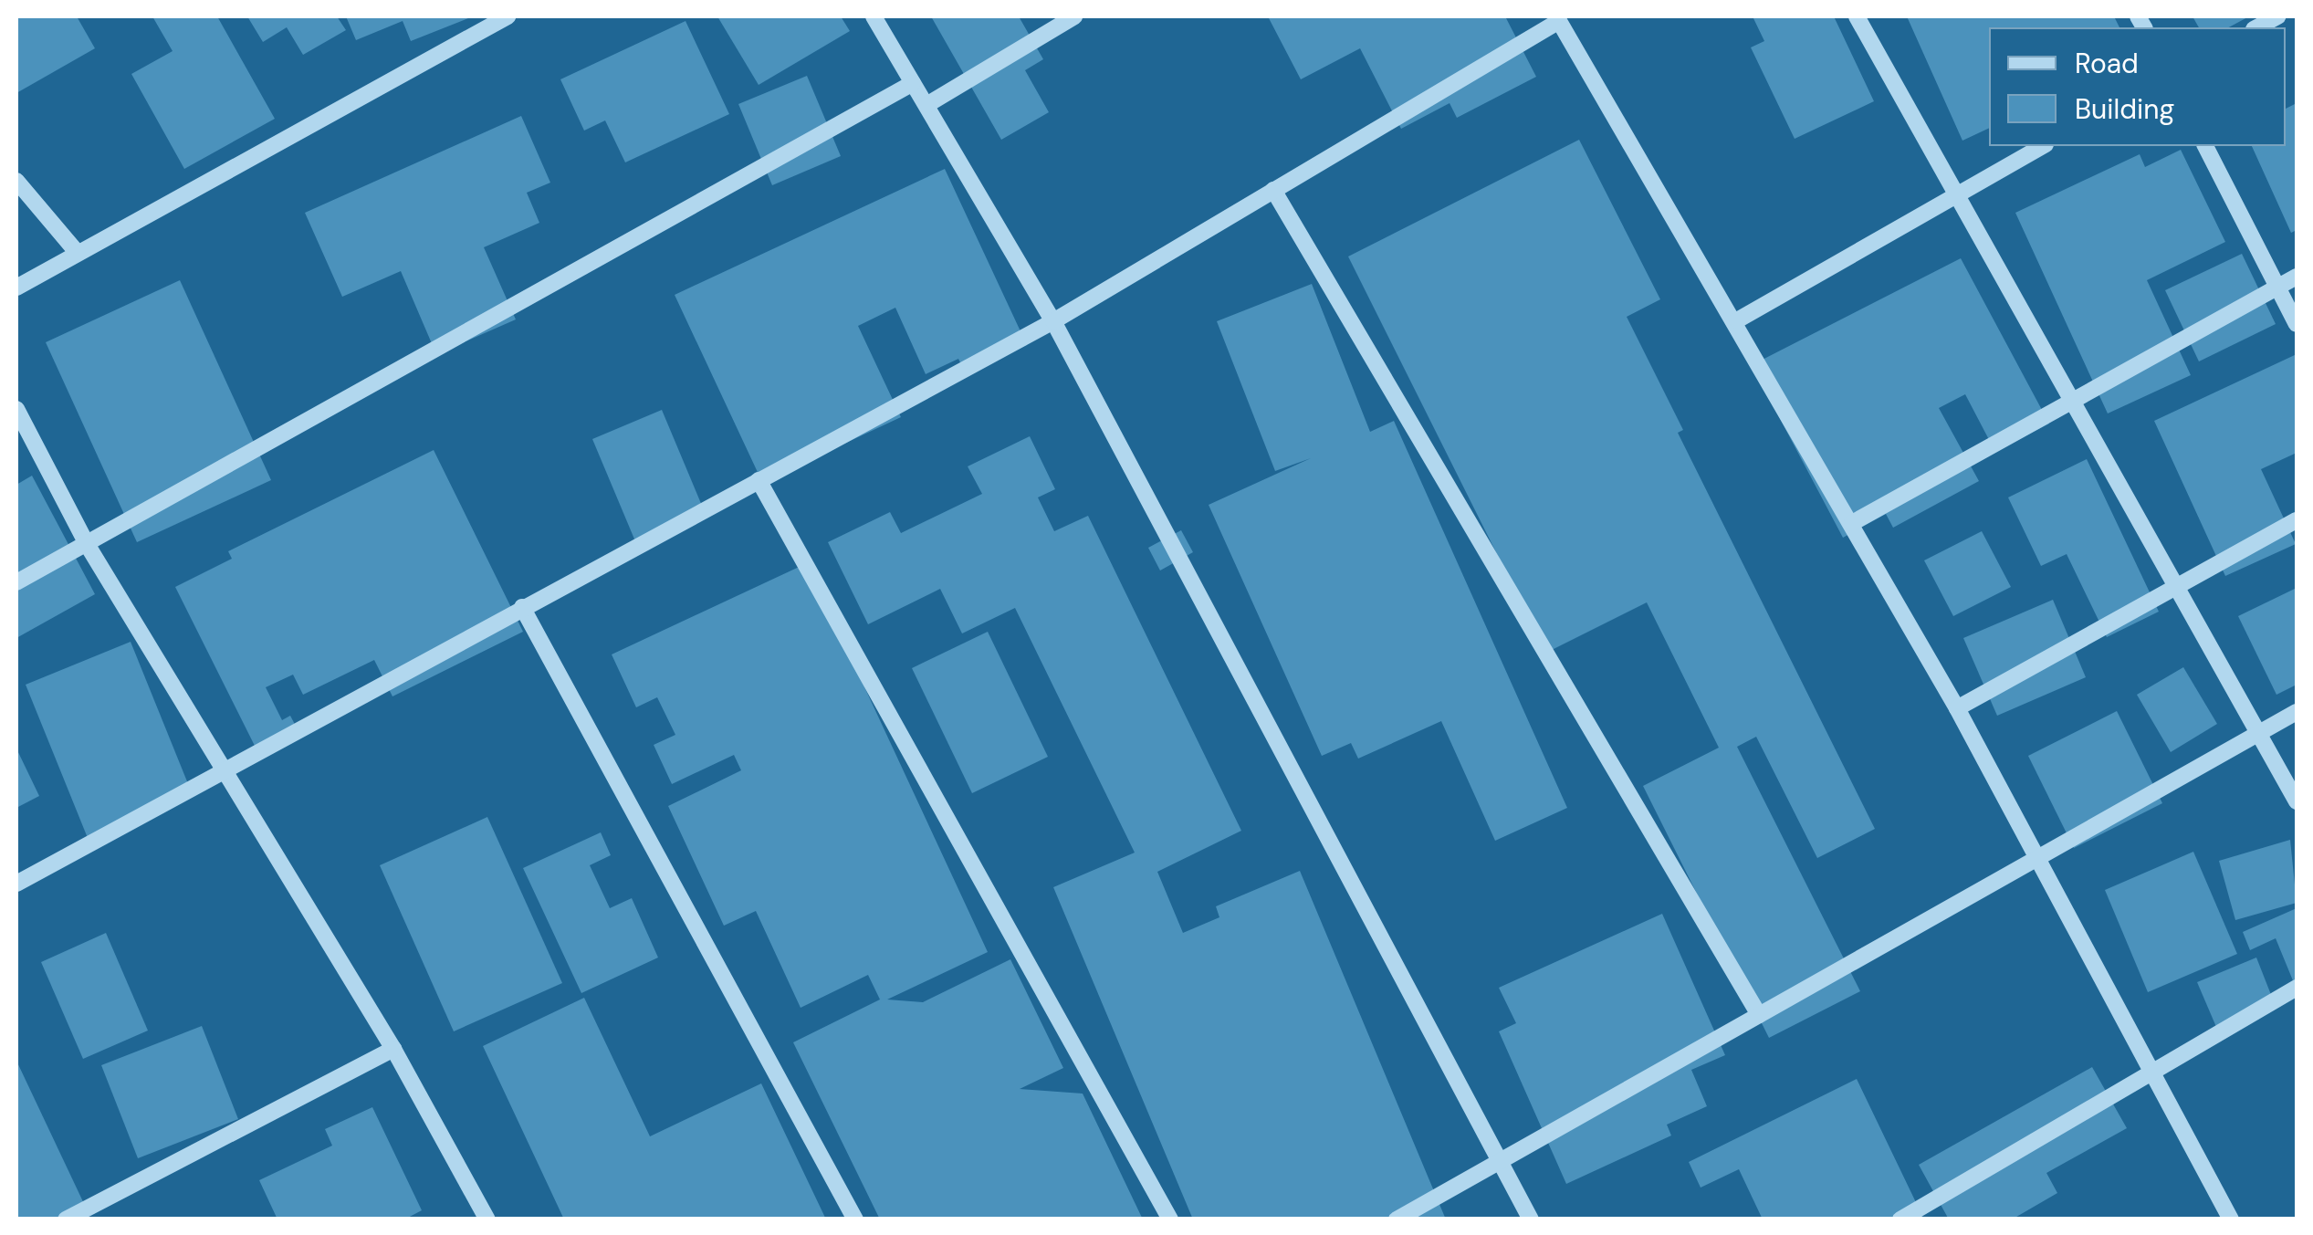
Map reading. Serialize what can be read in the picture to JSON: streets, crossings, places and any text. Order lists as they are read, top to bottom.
{
  "legend": ["Road", "Building"]
}
